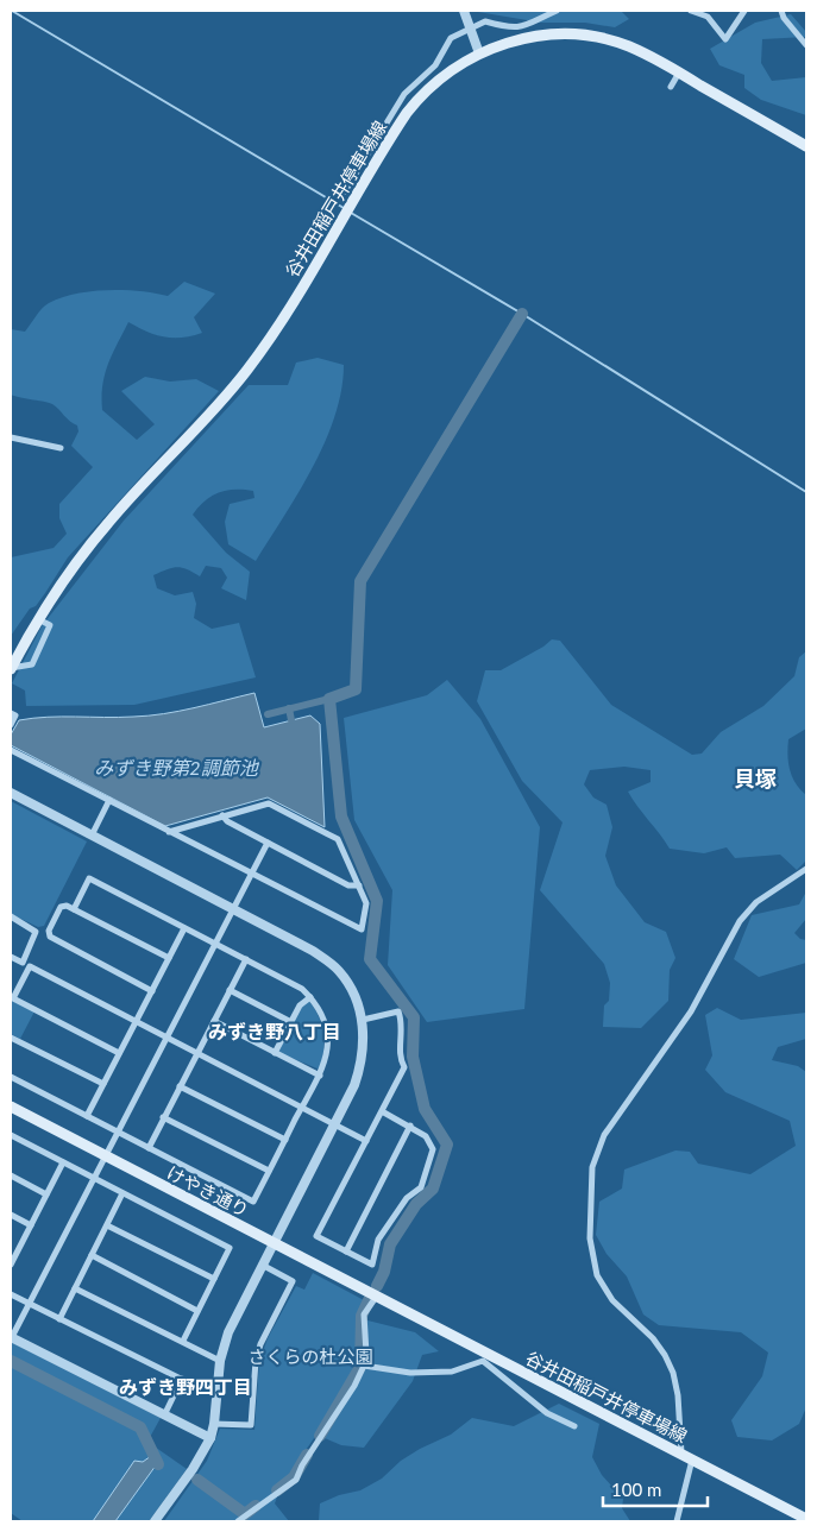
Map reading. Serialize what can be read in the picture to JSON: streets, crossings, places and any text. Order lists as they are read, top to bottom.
{
  "streets": {
    "main road": ["谷井田稲戸井停車場線", "けやき通り"]
  },
  "crossings": [
    ["谷井田稲戸井停車場線", "けやき通り"]
  ],
  "districts": ["貝塚", "みずき野八丁目", "みずき野四丁目"],
  "water": ["みずき野第2調節池"],
  "parks": ["さくらの杜公園"],
  "scale_bar": "100 m"
}
